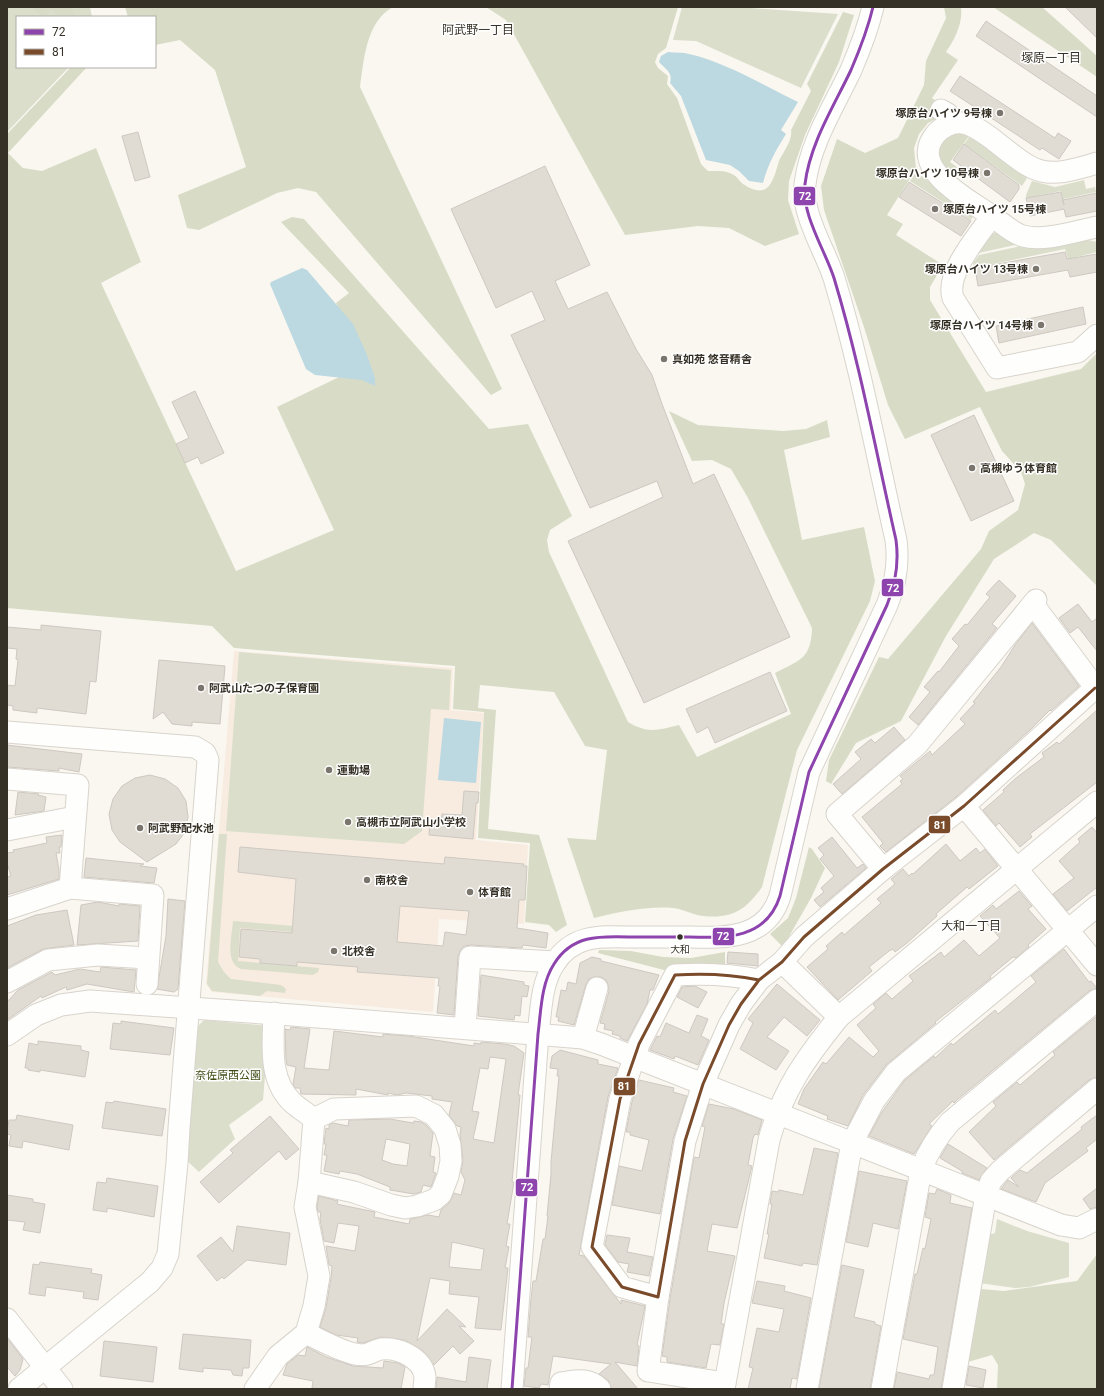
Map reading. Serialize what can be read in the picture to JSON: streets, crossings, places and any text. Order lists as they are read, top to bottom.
{
  "districts": ["阿武野一丁目", "塚原一丁目", "大和一丁目"],
  "parks": ["奈佐原西公園"],
  "places": [
    "塚原台ハイツ 9号棟",
    "塚原台ハイツ 10号棟",
    "塚原台ハイツ 15号棟",
    "塚原台ハイツ 13号棟",
    "塚原台ハイツ 14号棟",
    "真如苑 悠音精舎",
    "高槻ゆう体育館",
    "阿武山たつの子保育園",
    "運動場",
    "高槻市立阿武山小学校",
    "阿武野配水池",
    "南校舎",
    "体育館",
    "大和",
    "北校舎"
  ],
  "lines": ["transit line 72", "transit line 81"],
  "legend": ["72", "81"]
}
